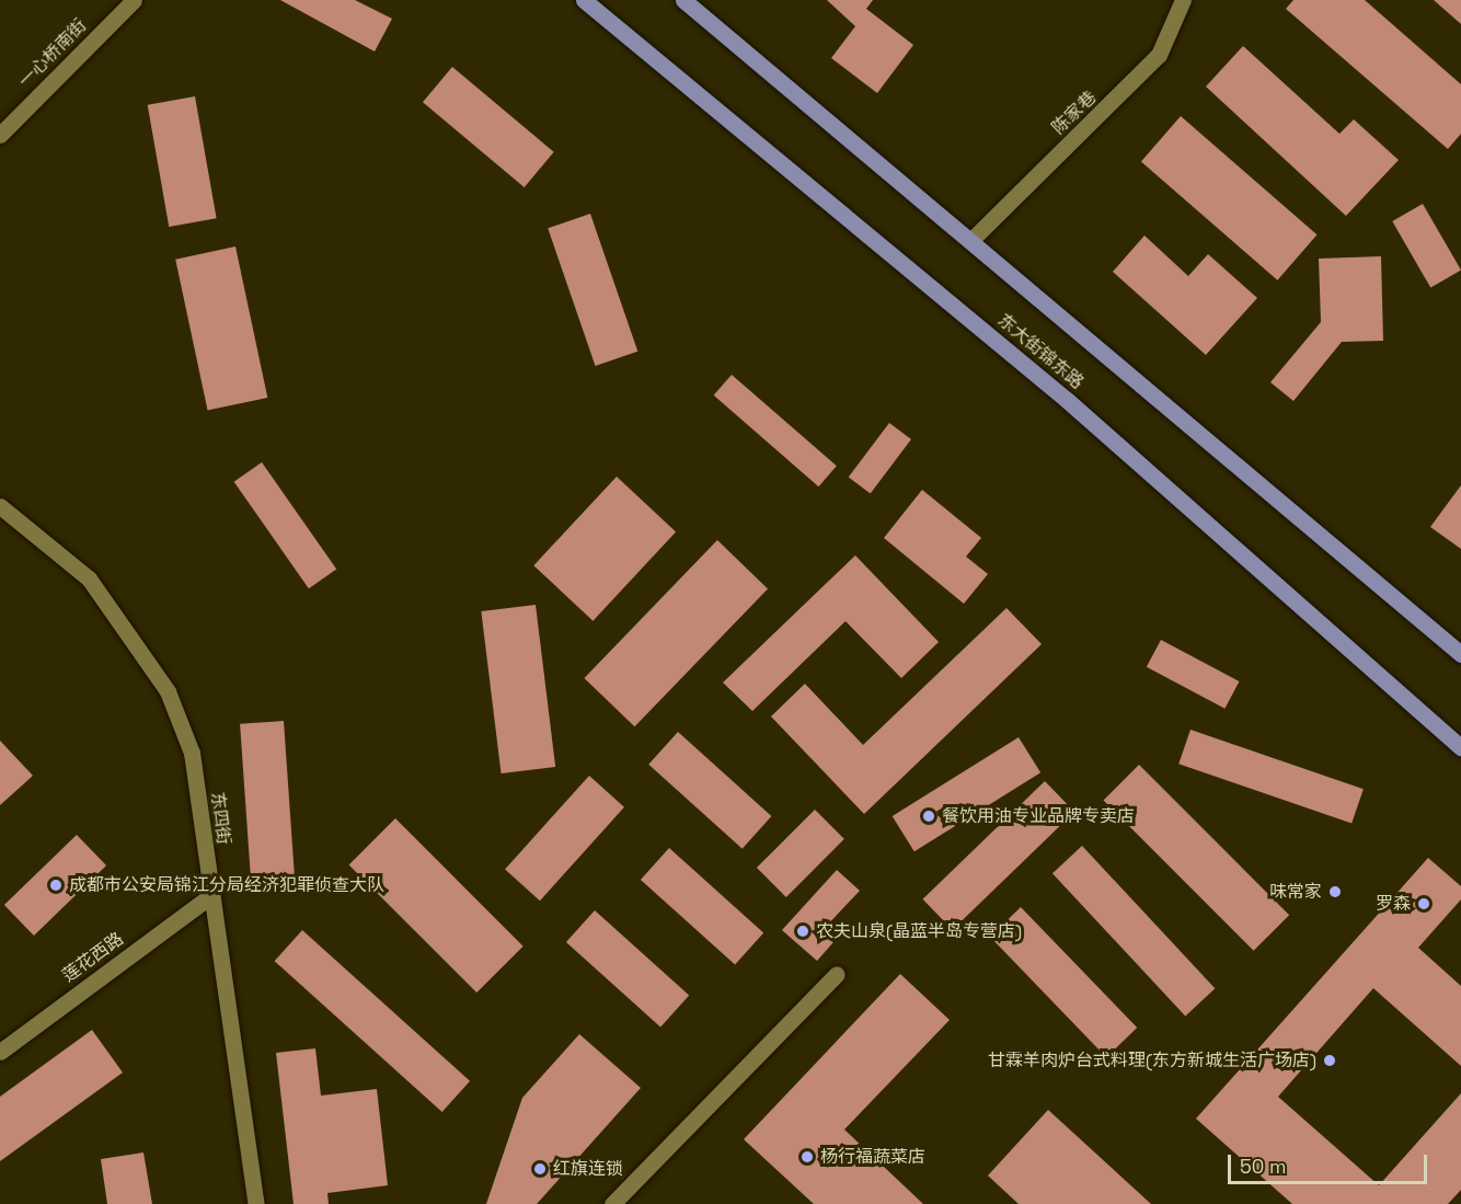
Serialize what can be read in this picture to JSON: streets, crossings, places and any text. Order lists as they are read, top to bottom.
{
  "streets": {
    "main road": ["东大街锦东路"],
    "street": [
      "一心桥南街",
      "陈家巷",
      "东四街",
      "莲花西路"
    ]
  },
  "crossings": [
    ["东四街", "莲花西路"]
  ],
  "places": [
    "餐饮用油专业品牌专卖店",
    "成都市公安局锦江分局经济犯罪侦查大队",
    "味常家",
    "罗森",
    "农夫山泉(晶蓝半岛专营店)",
    "甘霖羊肉炉台式料理(东方新城生活广场店)",
    "杨行福蔬菜店",
    "红旗连锁"
  ],
  "scale_bar": "50 m"
}
